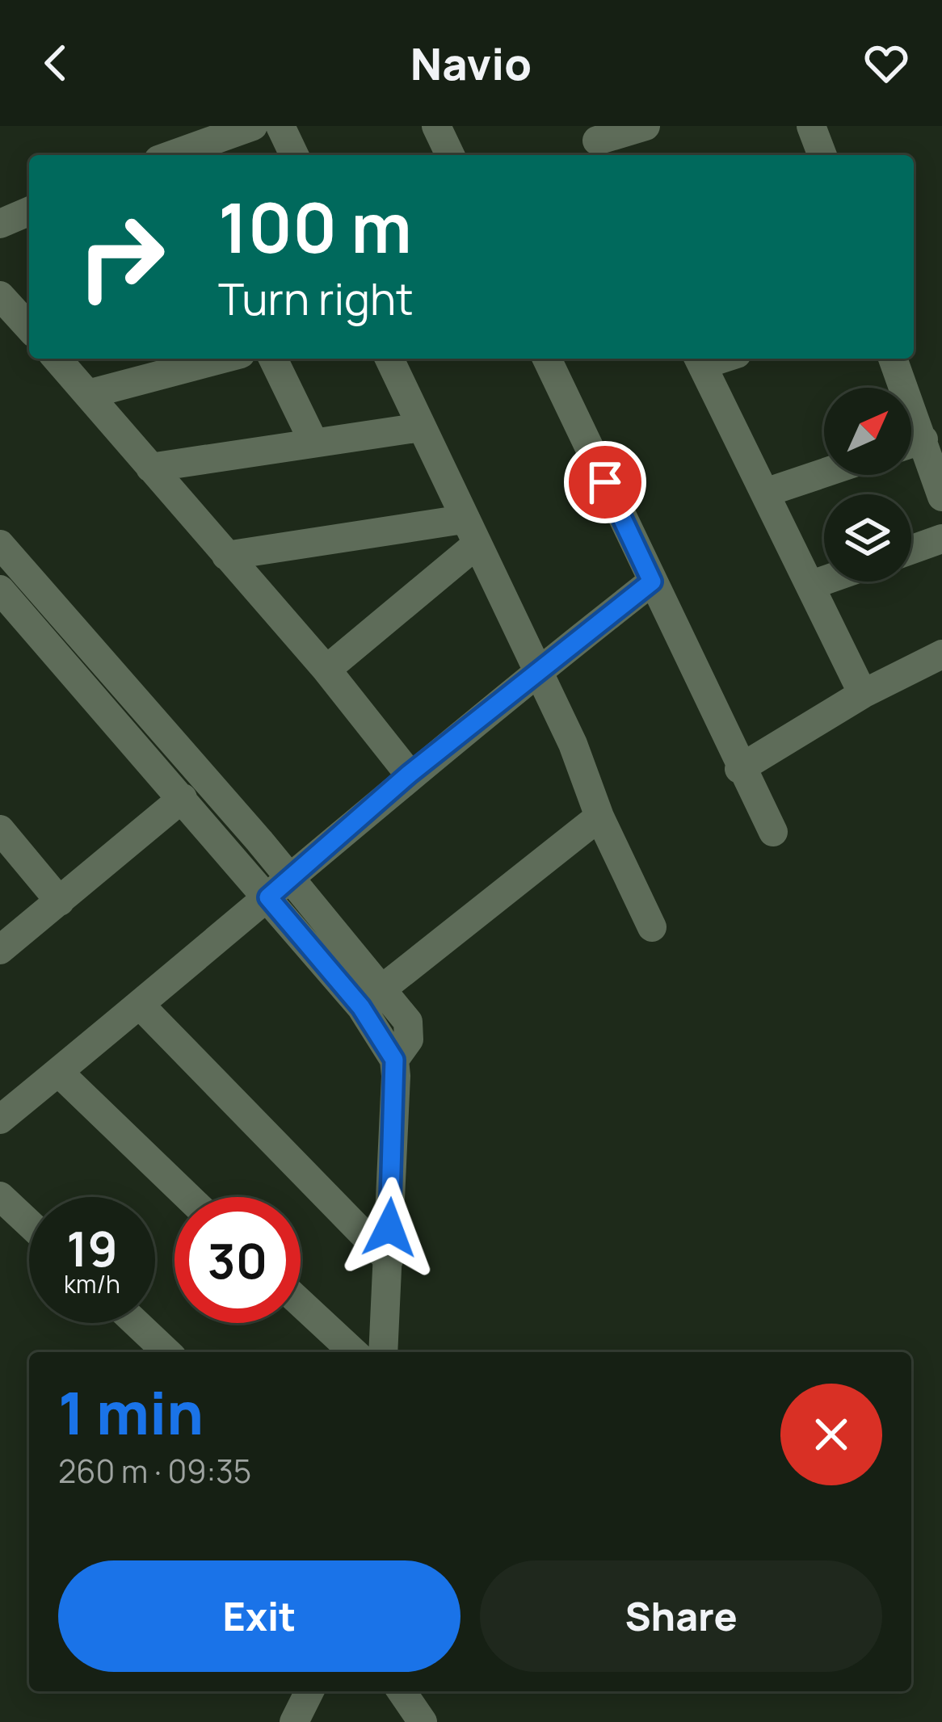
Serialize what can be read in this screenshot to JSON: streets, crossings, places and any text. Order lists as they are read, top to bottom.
{
  "north": "top right",
  "page": {
    "header": "Navio",
    "turn": ["100 m", "Turn right"],
    "speed": "19 km/h",
    "limit": "30",
    "heading": ["1 min", "260 m · 09:35"],
    "buttons": ["Exit", "Share"]
  }
}
